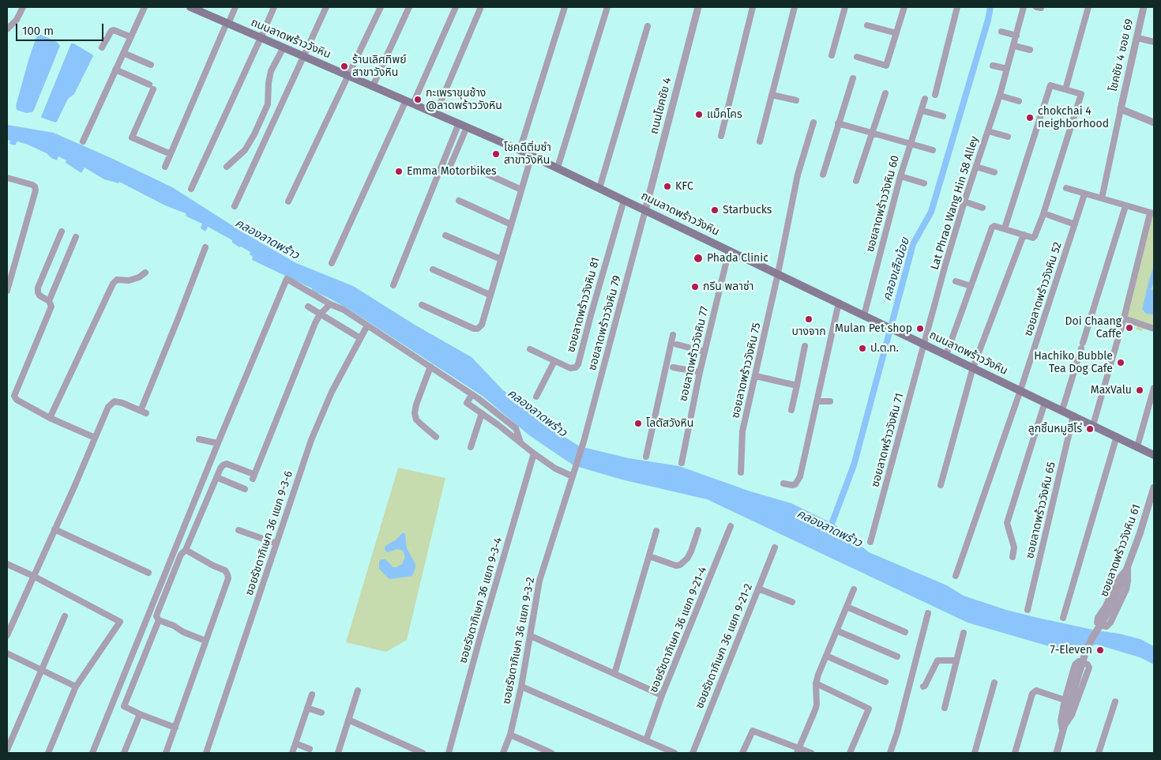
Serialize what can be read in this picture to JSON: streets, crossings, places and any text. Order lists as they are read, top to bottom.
{
  "streets": {
    "main road": ["ถนนลาดพร้าววังหิน"],
    "street": [
      "โชคชัย 4 ซอย 69",
      "ถนนโชคชัย 4",
      "Lat Phrao Wang Hin 58 Alley",
      "ซอยลาดพร้าววังหิน 60",
      "ซอยลาดพร้าววังหิน 52",
      "ซอยลาดพร้าววังหิน 81",
      "ซอยลาดพร้าววังหิน 79",
      "ซอยลาดพร้าววังหิน 77",
      "ซอยลาดพร้าววังหิน 75",
      "ซอยลาดพร้าววังหิน 71",
      "ซอยลาดพร้าววังหิน 65",
      "ซอยรัชดาภิเษก 36 แยก 9-3-6",
      "ซอยลาดพร้าววังหิน 61",
      "ซอยรัชดาภิเษก 36 แยก 9-3-4",
      "ซอยรัชดาภิเษก 36 แยก 9-21-4",
      "ซอยรัชดาภิเษก 36 แยก 9-3-2",
      "ซอยรัชดาภิเษก 36 แยก 9-21-2"
    ]
  },
  "crossings": [
    ["ถนนลาดพร้าววังหิน", "ถนนโชคชัย 4"],
    ["ถนนลาดพร้าววังหิน", "Lat Phrao Wang Hin 58 Alley"],
    ["ถนนลาดพร้าววังหิน", "ซอยลาดพร้าววังหิน 60"],
    ["ถนนลาดพร้าววังหิน", "ซอยลาดพร้าววังหิน 52"],
    ["ถนนลาดพร้าววังหิน", "ซอยลาดพร้าววังหิน 81"],
    ["ถนนลาดพร้าววังหิน", "ซอยลาดพร้าววังหิน 79"],
    ["ถนนลาดพร้าววังหิน", "ซอยลาดพร้าววังหิน 77"],
    ["ถนนลาดพร้าววังหิน", "ซอยลาดพร้าววังหิน 75"],
    ["ถนนลาดพร้าววังหิน", "ซอยลาดพร้าววังหิน 71"],
    ["ถนนลาดพร้าววังหิน", "ซอยลาดพร้าววังหิน 65"],
    ["ถนนโชคชัย 4", "ซอยลาดพร้าววังหิน 79"],
    ["Lat Phrao Wang Hin 58 Alley", "ซอยลาดพร้าววังหิน 71"],
    ["ซอยลาดพร้าววังหิน 79", "ซอยรัชดาภิเษก 36 แยก 9-3-2"]
  ],
  "water": ["คลองลาดพร้าว", "คลองเสือน้อย"],
  "places": [
    "ร้านเลิศทิพย์ สาขาวังหิน",
    "กะเพราขุนช้าง @ลาดพร้าววังหิน",
    "แม็คโคร",
    "chokchai 4 neighborhood",
    "โชคดีติ่มซำ สาขาวังหิน",
    "Emma Motorbikes",
    "KFC",
    "Starbucks",
    "Phada Clinic",
    "กรีน พลาซ่า",
    "บางจาก",
    "Doi Chaang Caffe",
    "Mulan Pet shop",
    "ป.ต.ท.",
    "Hachiko Bubble Tea Dog Cafe",
    "MaxValu",
    "โลตัสวังหิน",
    "ลูกชิ้นหมูฮีโร่",
    "7-Eleven"
  ],
  "scale_bar": "100 m"
}
